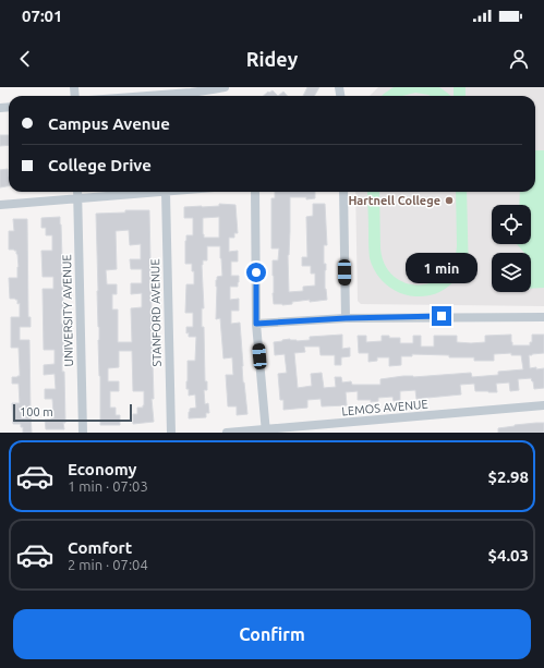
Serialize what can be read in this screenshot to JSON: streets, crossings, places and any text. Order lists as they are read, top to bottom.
{
  "streets": {
    "street": ["UNIVERSITY AVENUE", "STANFORD AVENUE", "LEMOS AVENUE"]
  },
  "places": ["Hartnell College"],
  "scale_bar": "100 m",
  "page": {
    "status": "07:01",
    "header": "Ridey",
    "banner": ["Campus Avenue", "College Drive"],
    "bubble": "1 min",
    "scale": "100 m",
    "list": [
      {
        "name": "Economy",
        "note": "1 min · 07:03",
        "value": "$2.98"
      },
      {
        "name": "Comfort",
        "note": "2 min · 07:04",
        "value": "$4.03"
      }
    ],
    "buttons": "Confirm"
  }
}
